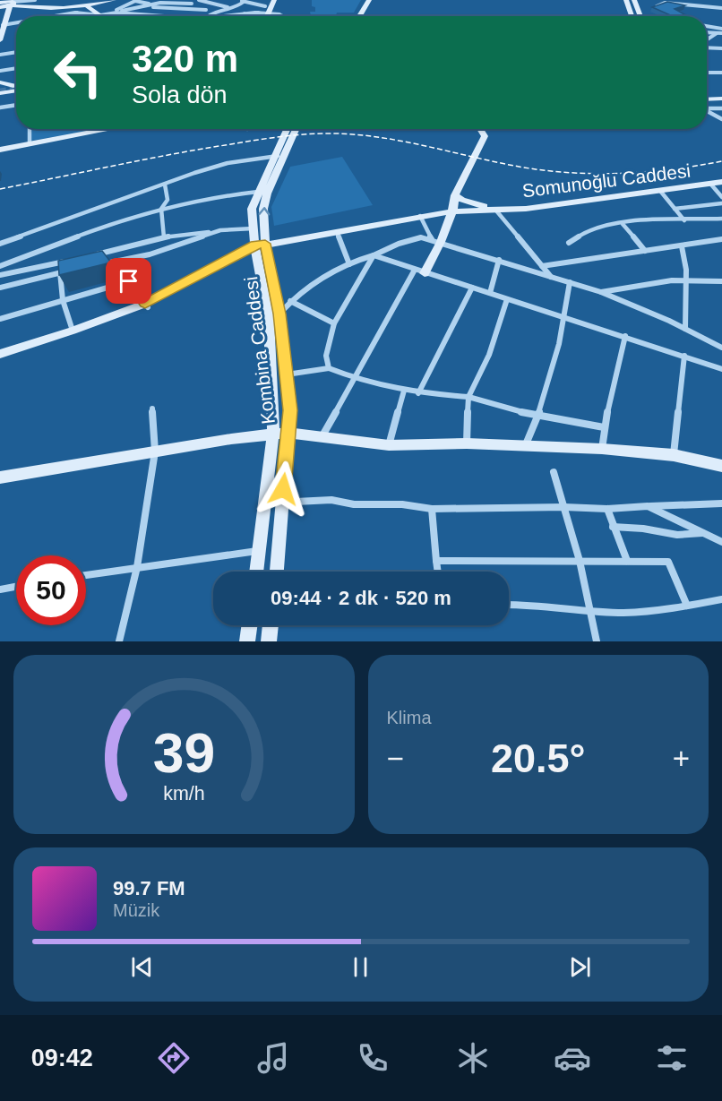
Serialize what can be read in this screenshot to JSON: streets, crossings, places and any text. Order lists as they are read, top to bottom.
{
  "streets": {
    "main road": ["Somunoğlu Caddesi", "Kombina Caddesi"]
  },
  "crossings": [
    ["Somunoğlu Caddesi", "Kombina Caddesi"]
  ],
  "page": {
    "turn": ["320 m", "Sola dön"],
    "limit": "50",
    "trip": "09:44 · 2 dk · 520 m",
    "tile": "Klima",
    "heat": ["−", "20.5°", "+"],
    "song": ["99.7 FM", "Müzik"],
    "tabs": "09:42",
    "gauge": ["39", "km/h"]
  }
}
